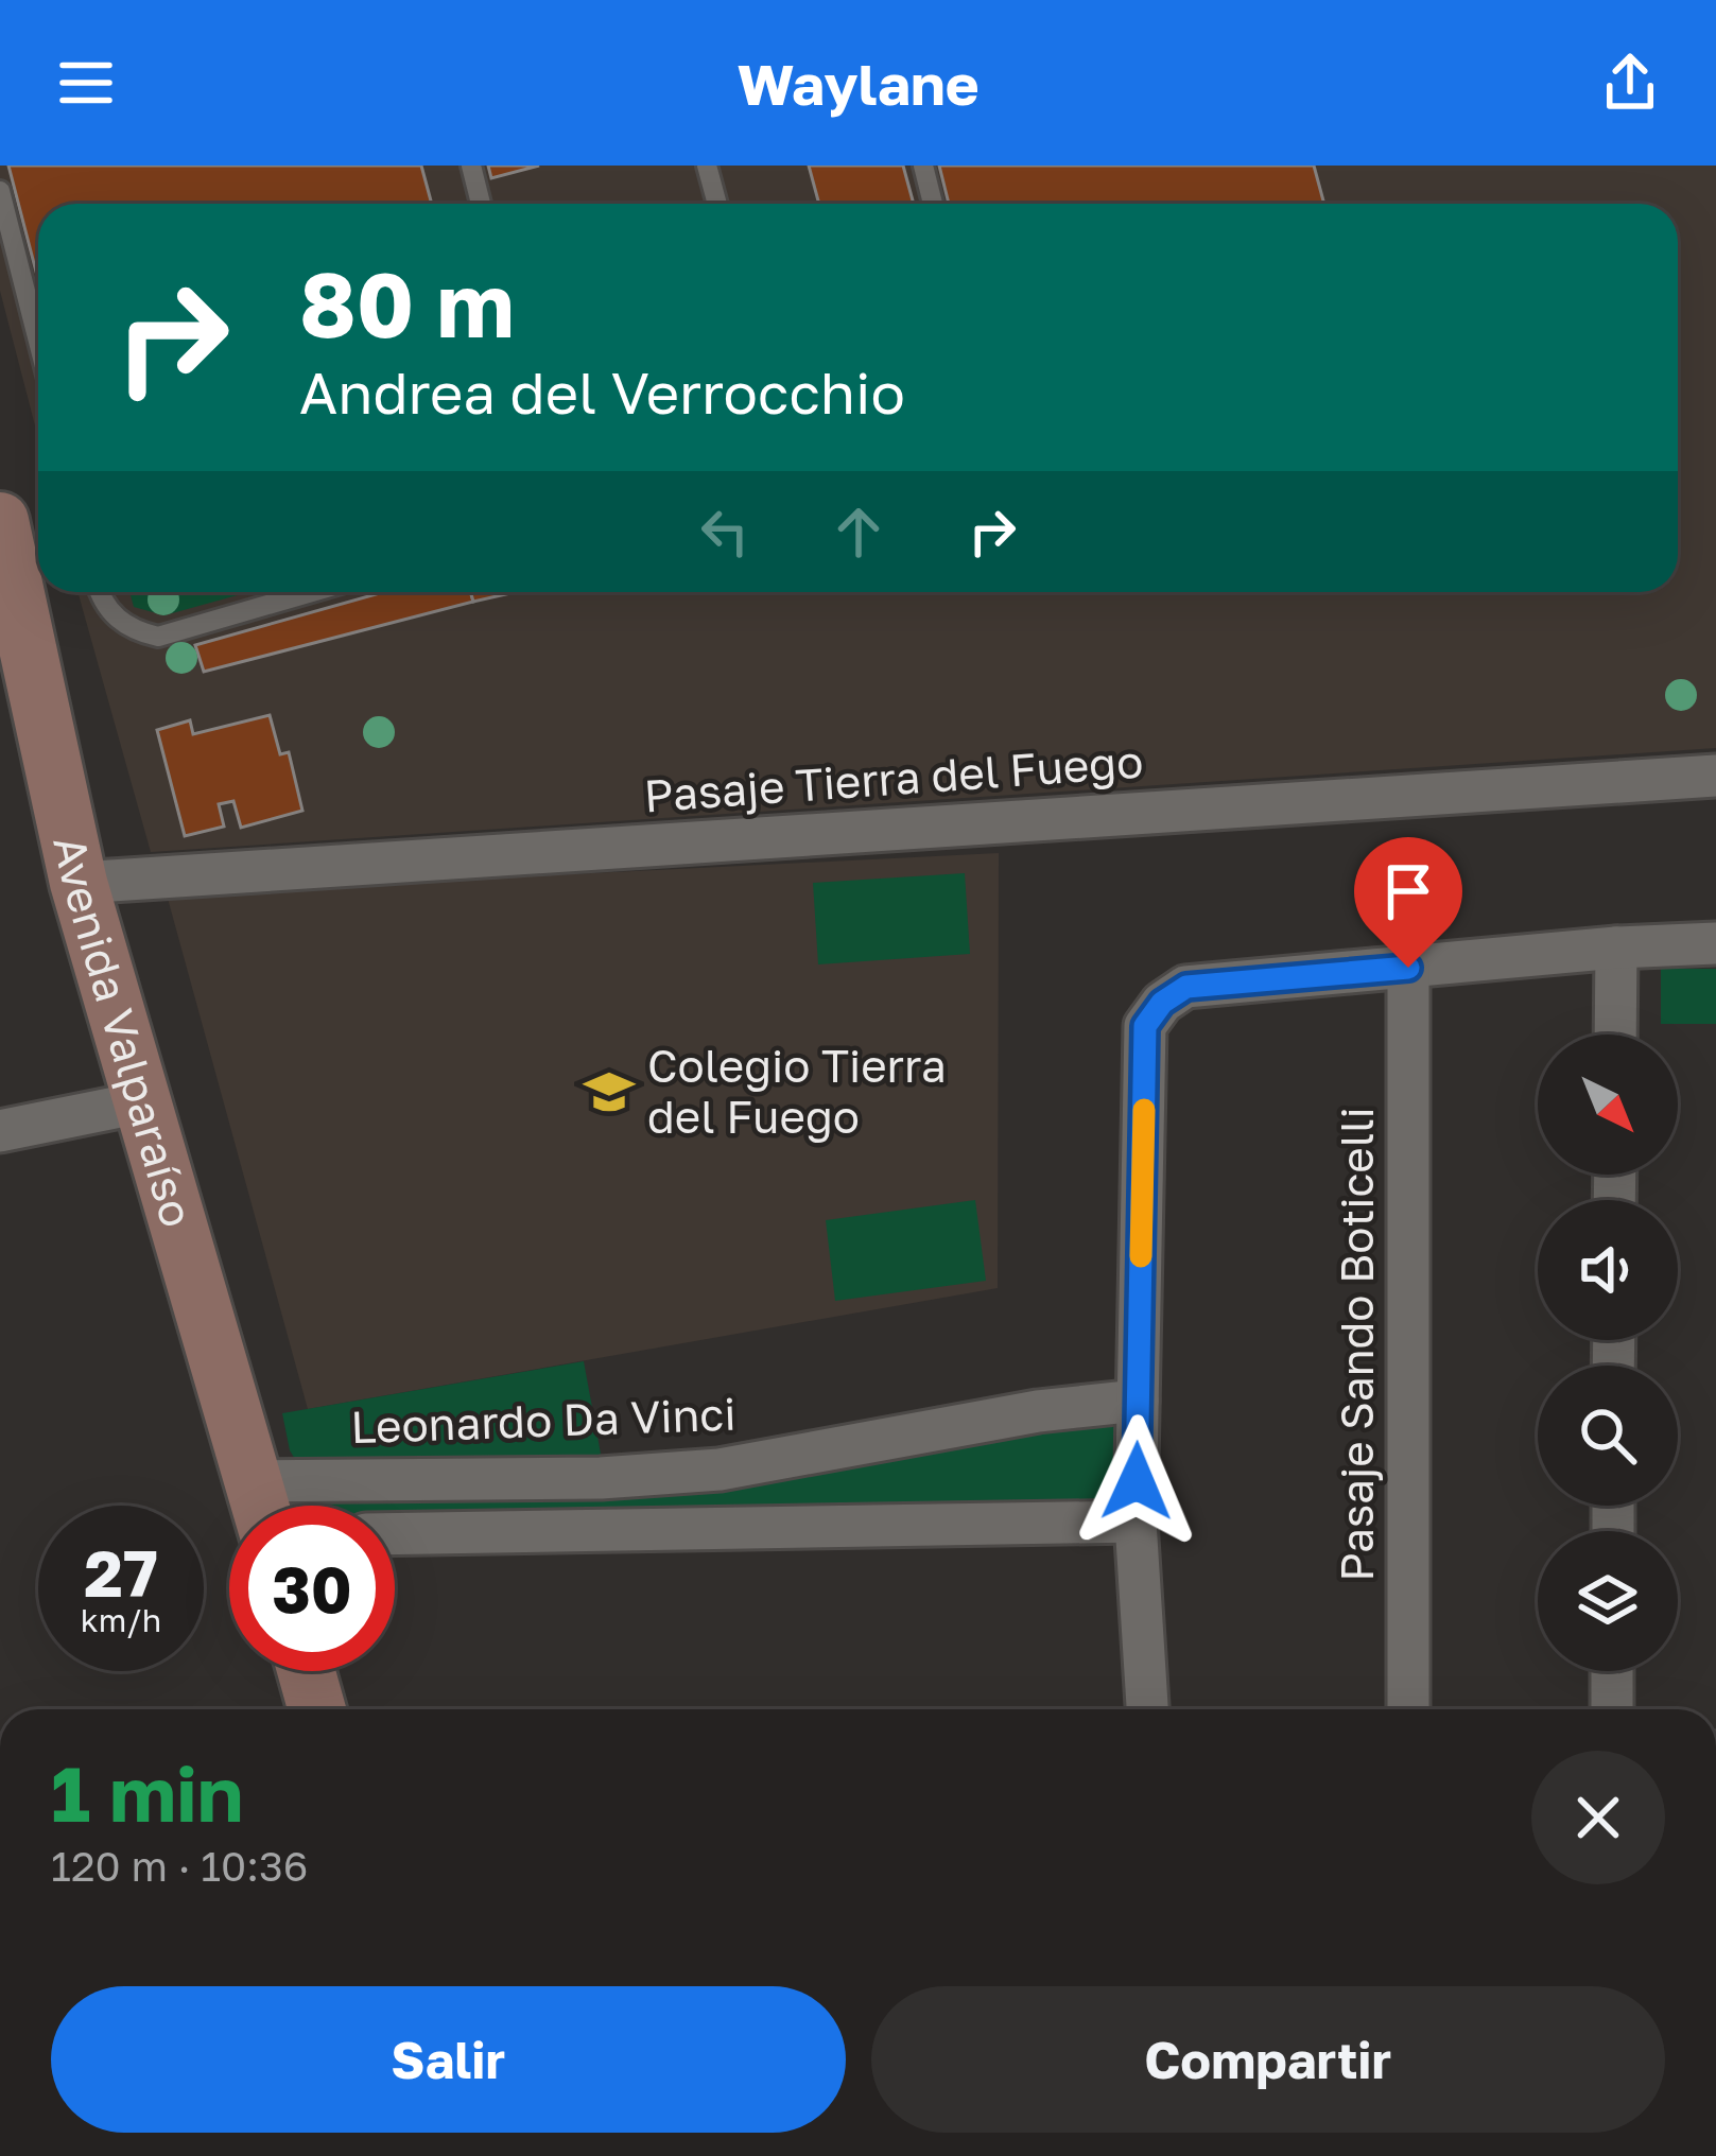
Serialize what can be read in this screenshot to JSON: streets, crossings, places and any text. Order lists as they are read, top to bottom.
{
  "streets": {
    "main road": ["Avenida Valparaíso"],
    "street": ["Pasaje Tierra del Fuego", "Pasaje Sando Boticelli", "Leonardo Da Vinci"]
  },
  "crossings": [
    ["Pasaje Tierra del Fuego", "Avenida Valparaíso"]
  ],
  "places": {
    "school or university": ["Colegio Tierra del Fuego"]
  },
  "north": "bottom right",
  "page": {
    "header": "Waylane",
    "turn": ["80 m", "Andrea del Verrocchio"],
    "speed": "27 km/h",
    "limit": "30",
    "heading": ["1 min", "120 m · 10:36"],
    "buttons": ["Salir", "Compartir"]
  }
}
